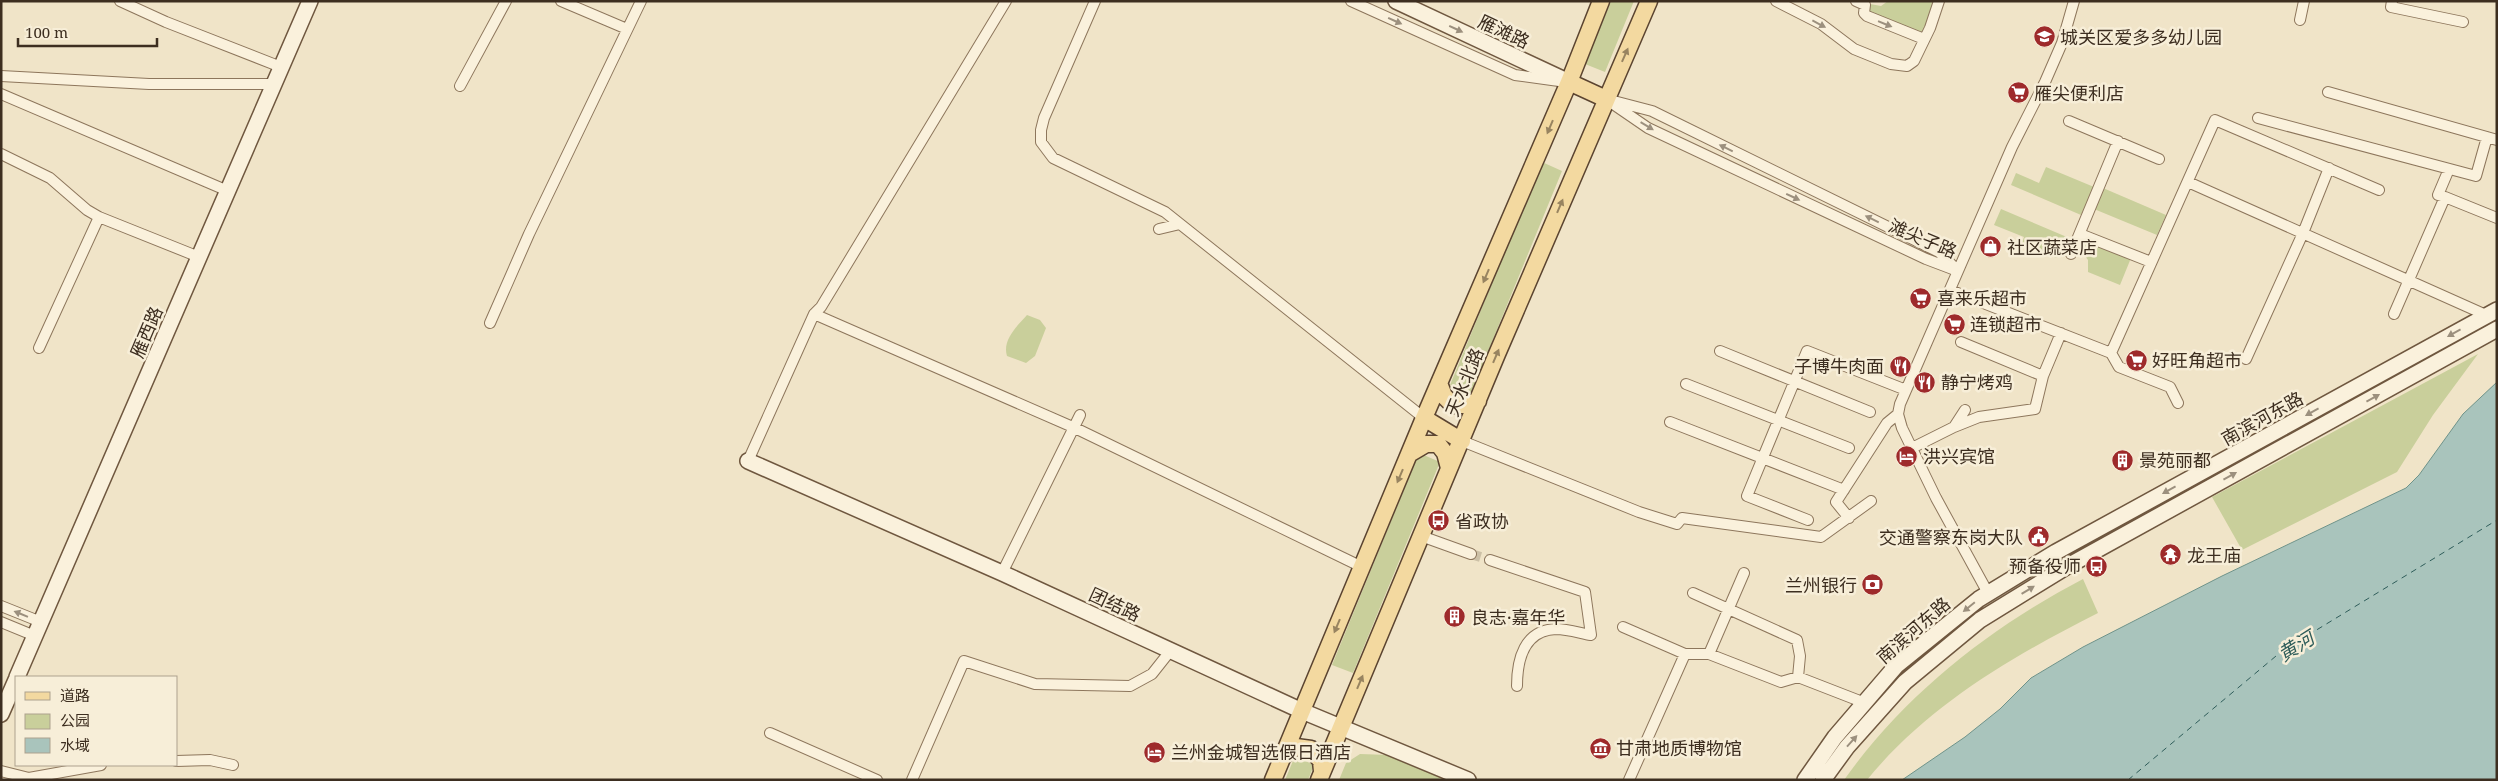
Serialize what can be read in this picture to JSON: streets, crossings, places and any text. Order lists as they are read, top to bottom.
{
  "streets": {
    "main road": [
      "雁滩路",
      "雁西路",
      "天水北路",
      "南滨河东路",
      "团结路"
    ],
    "street": ["滩尖子路"]
  },
  "crossings": [
    ["雁滩路", "天水北路"],
    ["滩尖子路", "天水北路"],
    ["天水北路", "团结路"]
  ],
  "one_way": ["雁滩路"],
  "water": ["黄河"],
  "places": {
    "school or university": ["城关区爱多多幼儿园"],
    "supermarket": [
      "雁尖便利店",
      "喜来乐超市",
      "连锁超市",
      "好旺角超市"
    ],
    "shop": ["社区蔬菜店"],
    "restaurant": ["子博牛肉面", "静宁烤鸡"],
    "hotel": ["洪兴宾馆", "兰州金城智选假日酒店"],
    "building": ["景苑丽都", "良志·嘉年华"],
    "bus stop": ["省政协", "预备役师"],
    "public building": ["交通警察东岗大队"],
    "temple": ["龙王庙"],
    "bank": ["兰州银行"],
    "museum": ["甘肃地质博物馆"]
  },
  "legend": ["道路", "公园", "水域"],
  "scale_bar": "100 m"
}
